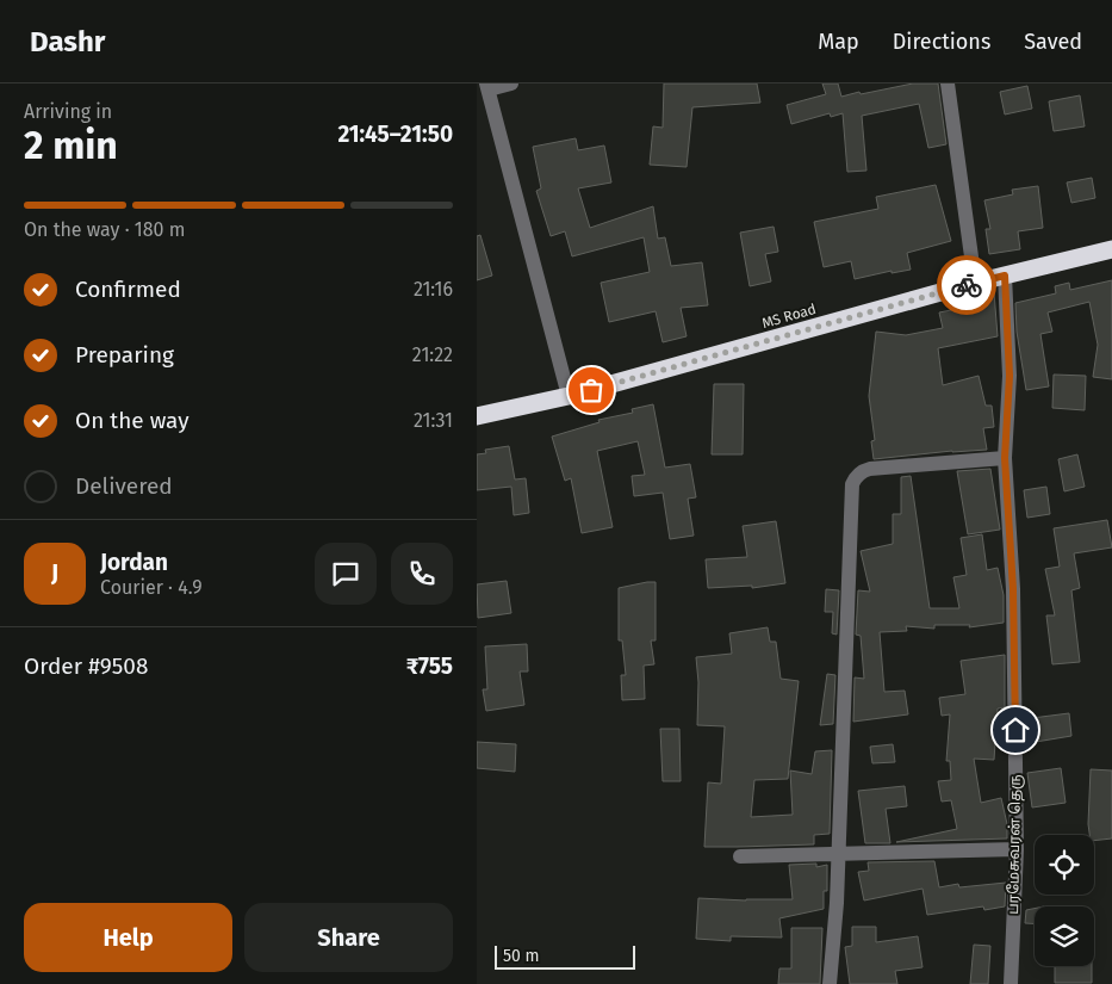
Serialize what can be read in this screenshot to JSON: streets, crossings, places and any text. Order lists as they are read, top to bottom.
{
  "streets": {
    "highway": ["MS Road"],
    "street": ["பரமேசுவரன் தெரு"]
  },
  "crossings": [
    ["MS Road", "பரமேசுவரன் தெரு"]
  ],
  "scale_bar": "50 m",
  "page": {
    "header": "Dashr",
    "nav": ["Map", "Directions", "Saved"],
    "heading": ["2 min", "Arriving in", "21:45–21:50"],
    "panel": [
      "Jordan",
      "Courier · 4.9",
      "Order #9508",
      "₹755"
    ],
    "bar": "On the way · 180 m",
    "list": [
      ["Confirmed", "21:16"],
      ["Preparing", "21:22"],
      ["On the way", "21:31"],
      "Delivered"
    ],
    "round": "J",
    "buttons": ["Help", "Share"],
    "scale": "50 m"
  }
}
